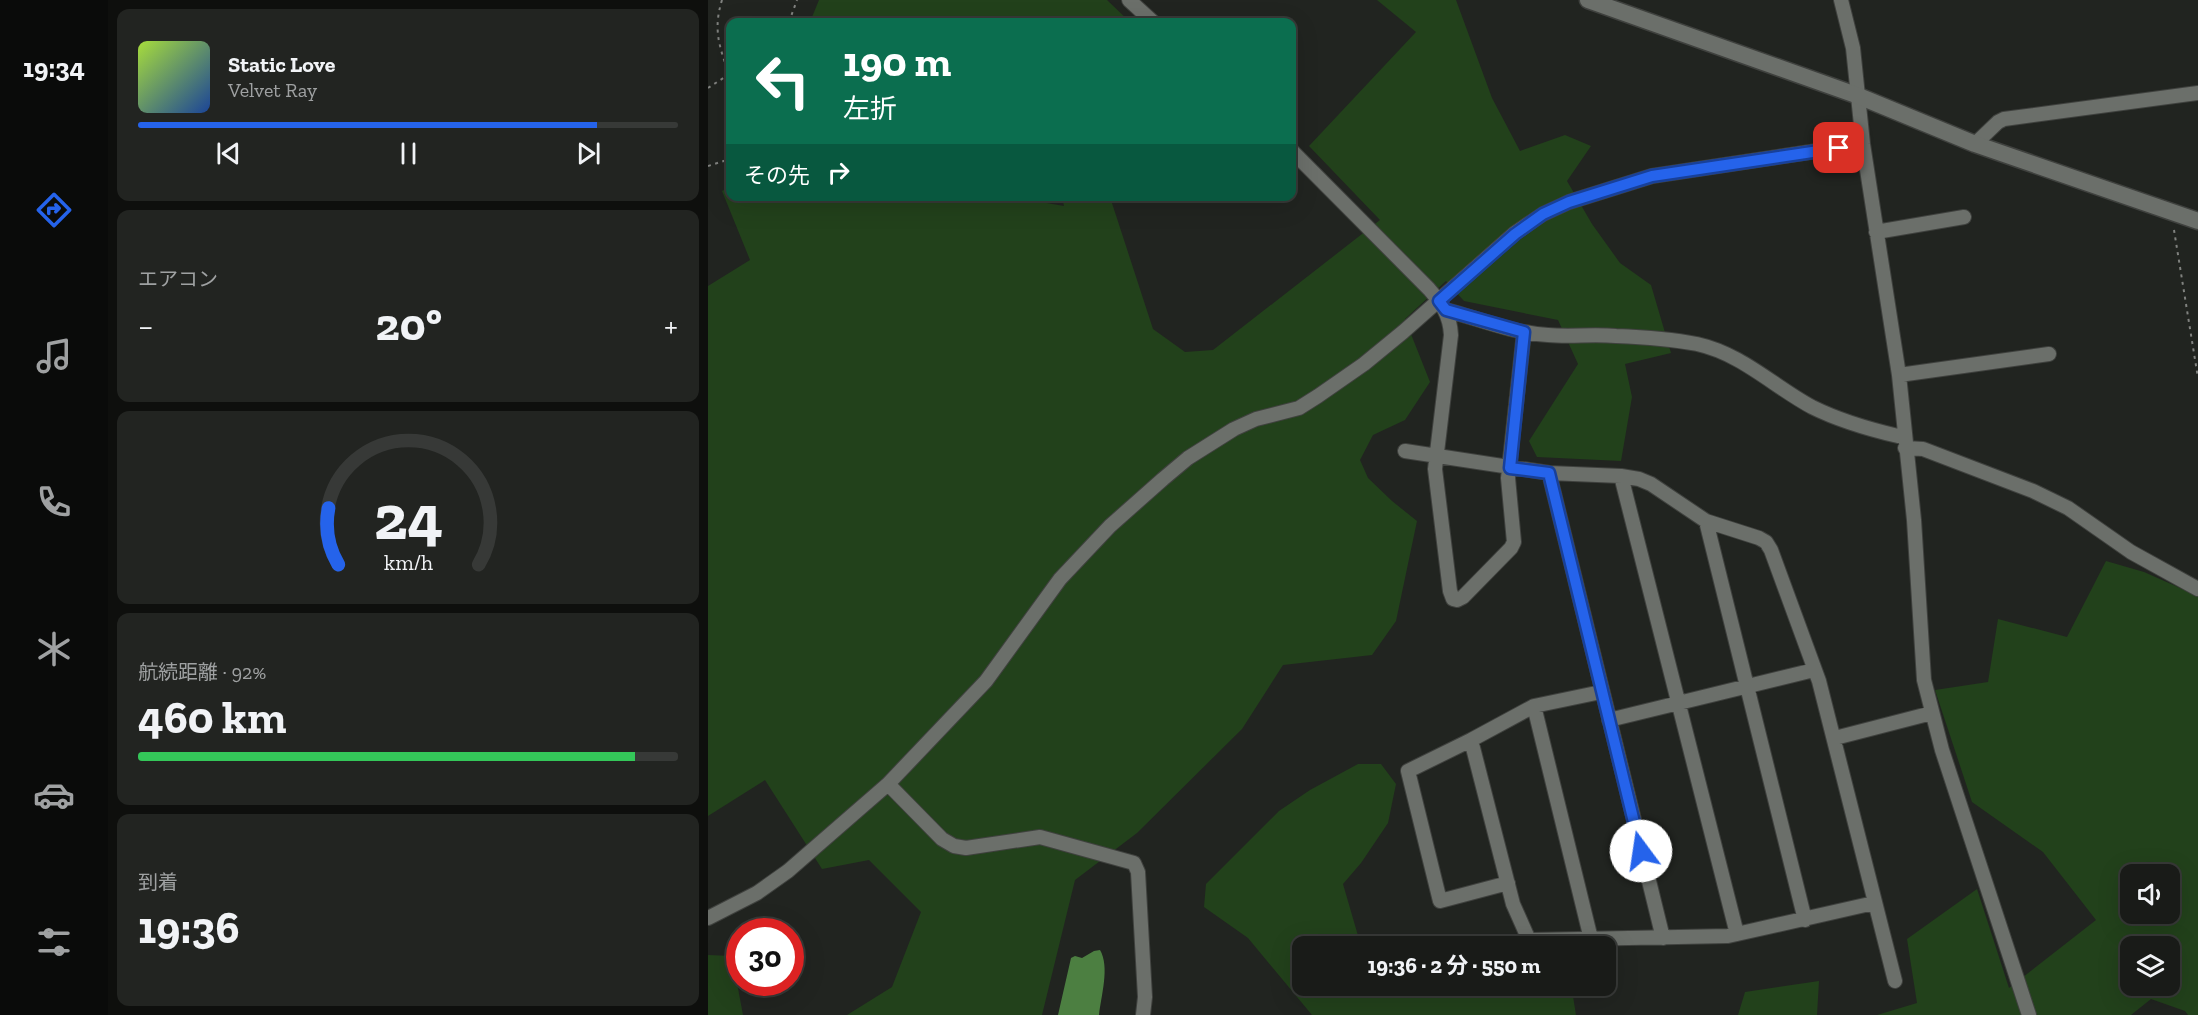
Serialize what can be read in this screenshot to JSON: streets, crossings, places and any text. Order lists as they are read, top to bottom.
{
  "page": {
    "tabs": "19:34",
    "turn": ["190 m", "左折"],
    "song": ["Static Love", "Velvet Ray"],
    "then": "その先",
    "tile": [
      "エアコン",
      ["航続距離 · 92%", "460 km"],
      ["到着", "19:36"]
    ],
    "heat": ["−", "20°", "+"],
    "limit": "30",
    "trip": "19:36 · 2 分 · 550 m",
    "gauge": ["24", "km/h"]
  }
}
